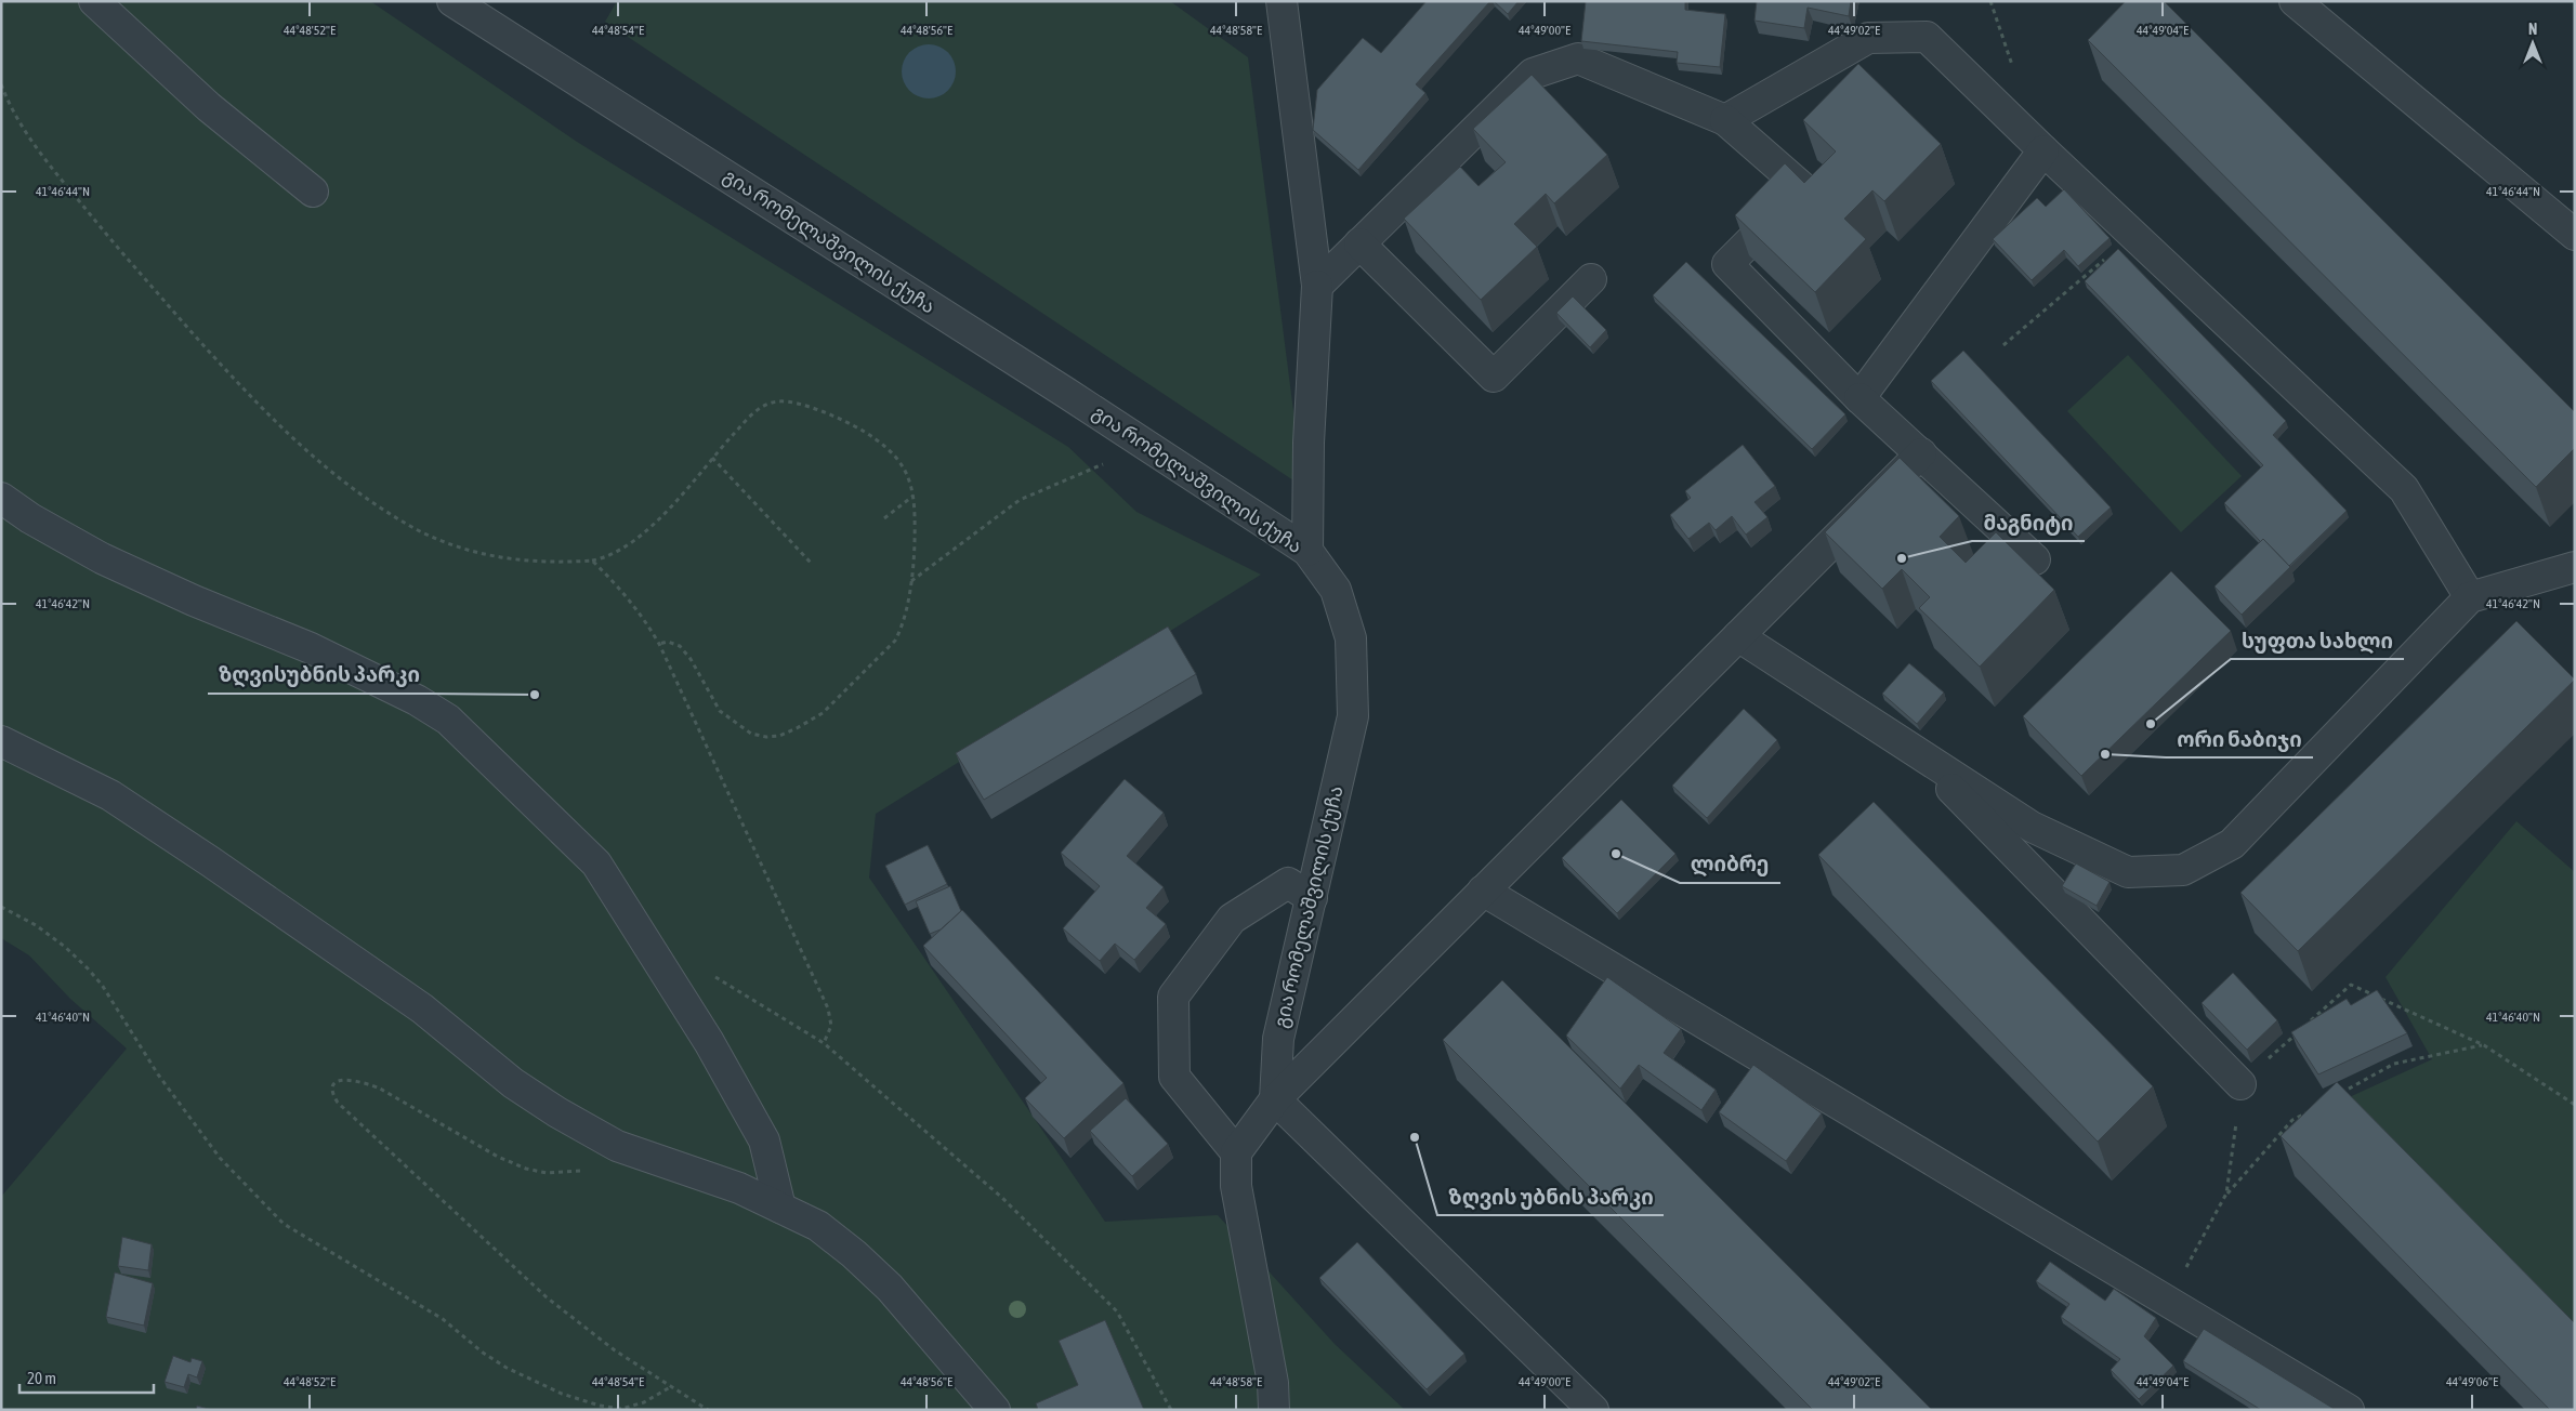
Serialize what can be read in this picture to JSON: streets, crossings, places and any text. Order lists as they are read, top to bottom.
{
  "streets": {
    "street": ["გია რომელაშვილის ქუჩა"]
  },
  "places": [
    "მაგნიტი",
    "ზღვისუბნის პარკი",
    "სუფთა სახლი",
    "ორი ნაბიჯი",
    "ლიბრე",
    "ზღვის უბნის პარკი"
  ],
  "scale_bar": "20 m",
  "north": "top",
  "coordinates": [
    "44°48'52\"E",
    "44°48'54\"E",
    "44°48'56\"E",
    "44°48'58\"E",
    "44°49'00\"E",
    "44°49'02\"E",
    "44°49'04\"E",
    "41°46'44\"N",
    "41°46'42\"N",
    "41°46'40\"N",
    "44°49'06\"E"
  ]
}
